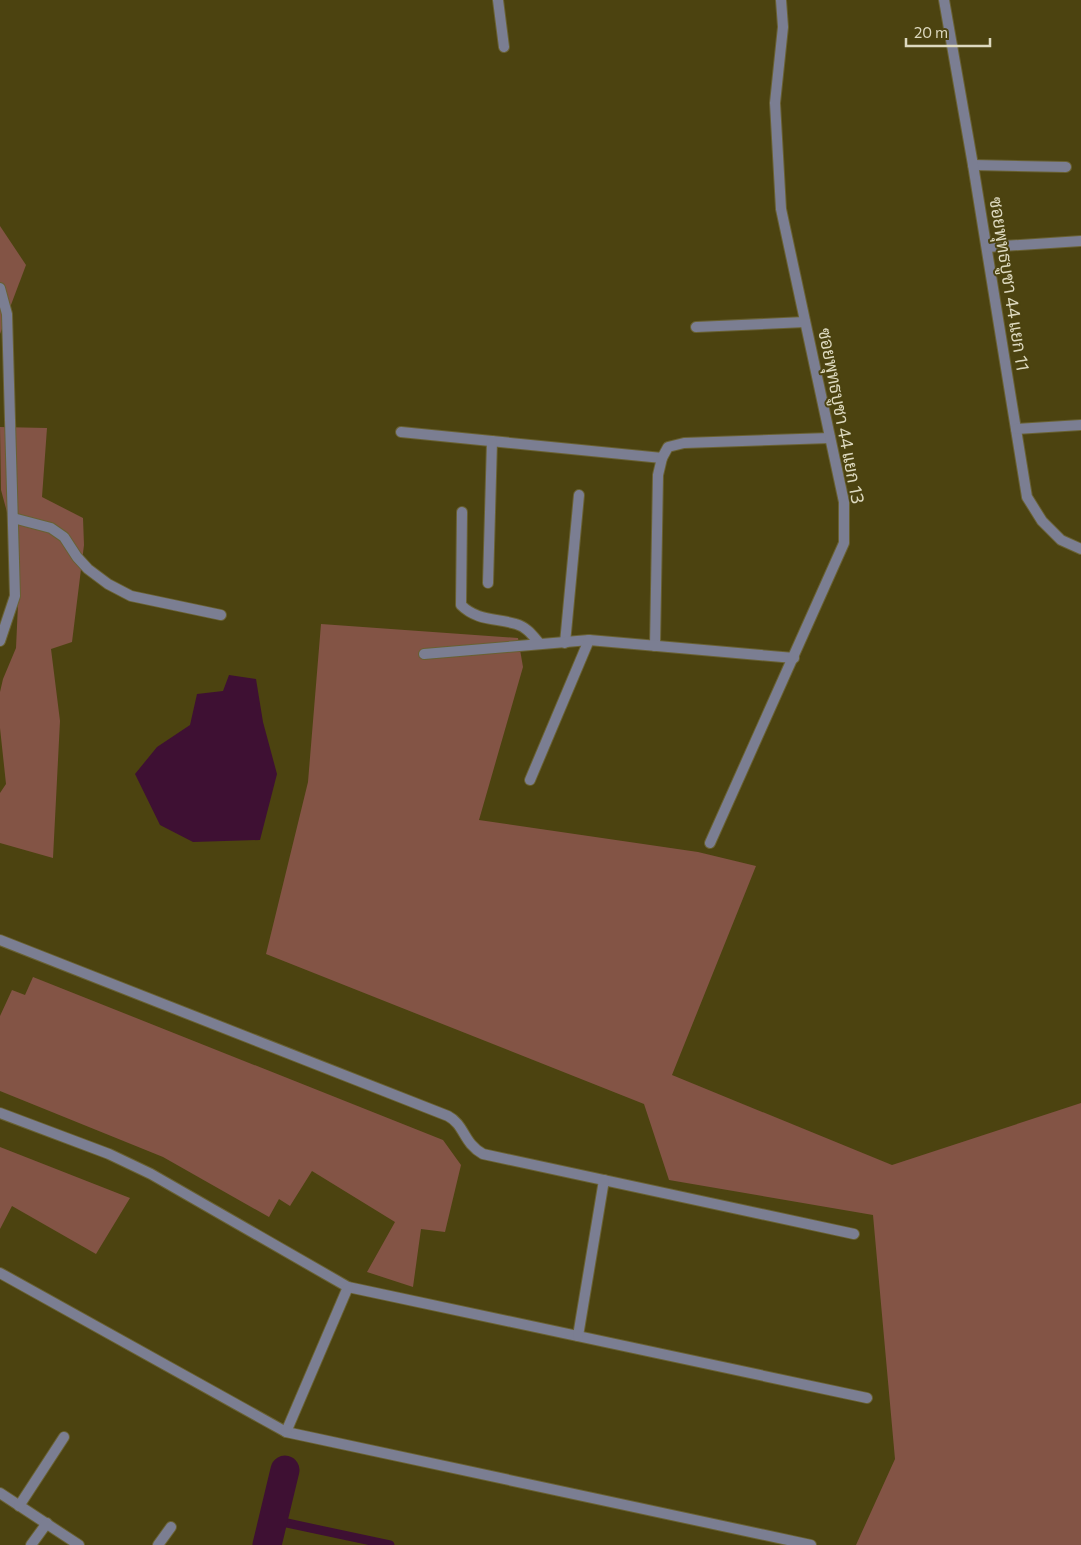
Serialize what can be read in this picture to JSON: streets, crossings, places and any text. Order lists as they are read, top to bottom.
{
  "streets": {
    "street": ["ซอยพุทธบูชา 44 แยก 11", "ซอยพุทธบูชา 44 แยก 13"]
  },
  "scale_bar": "20 m"
}
